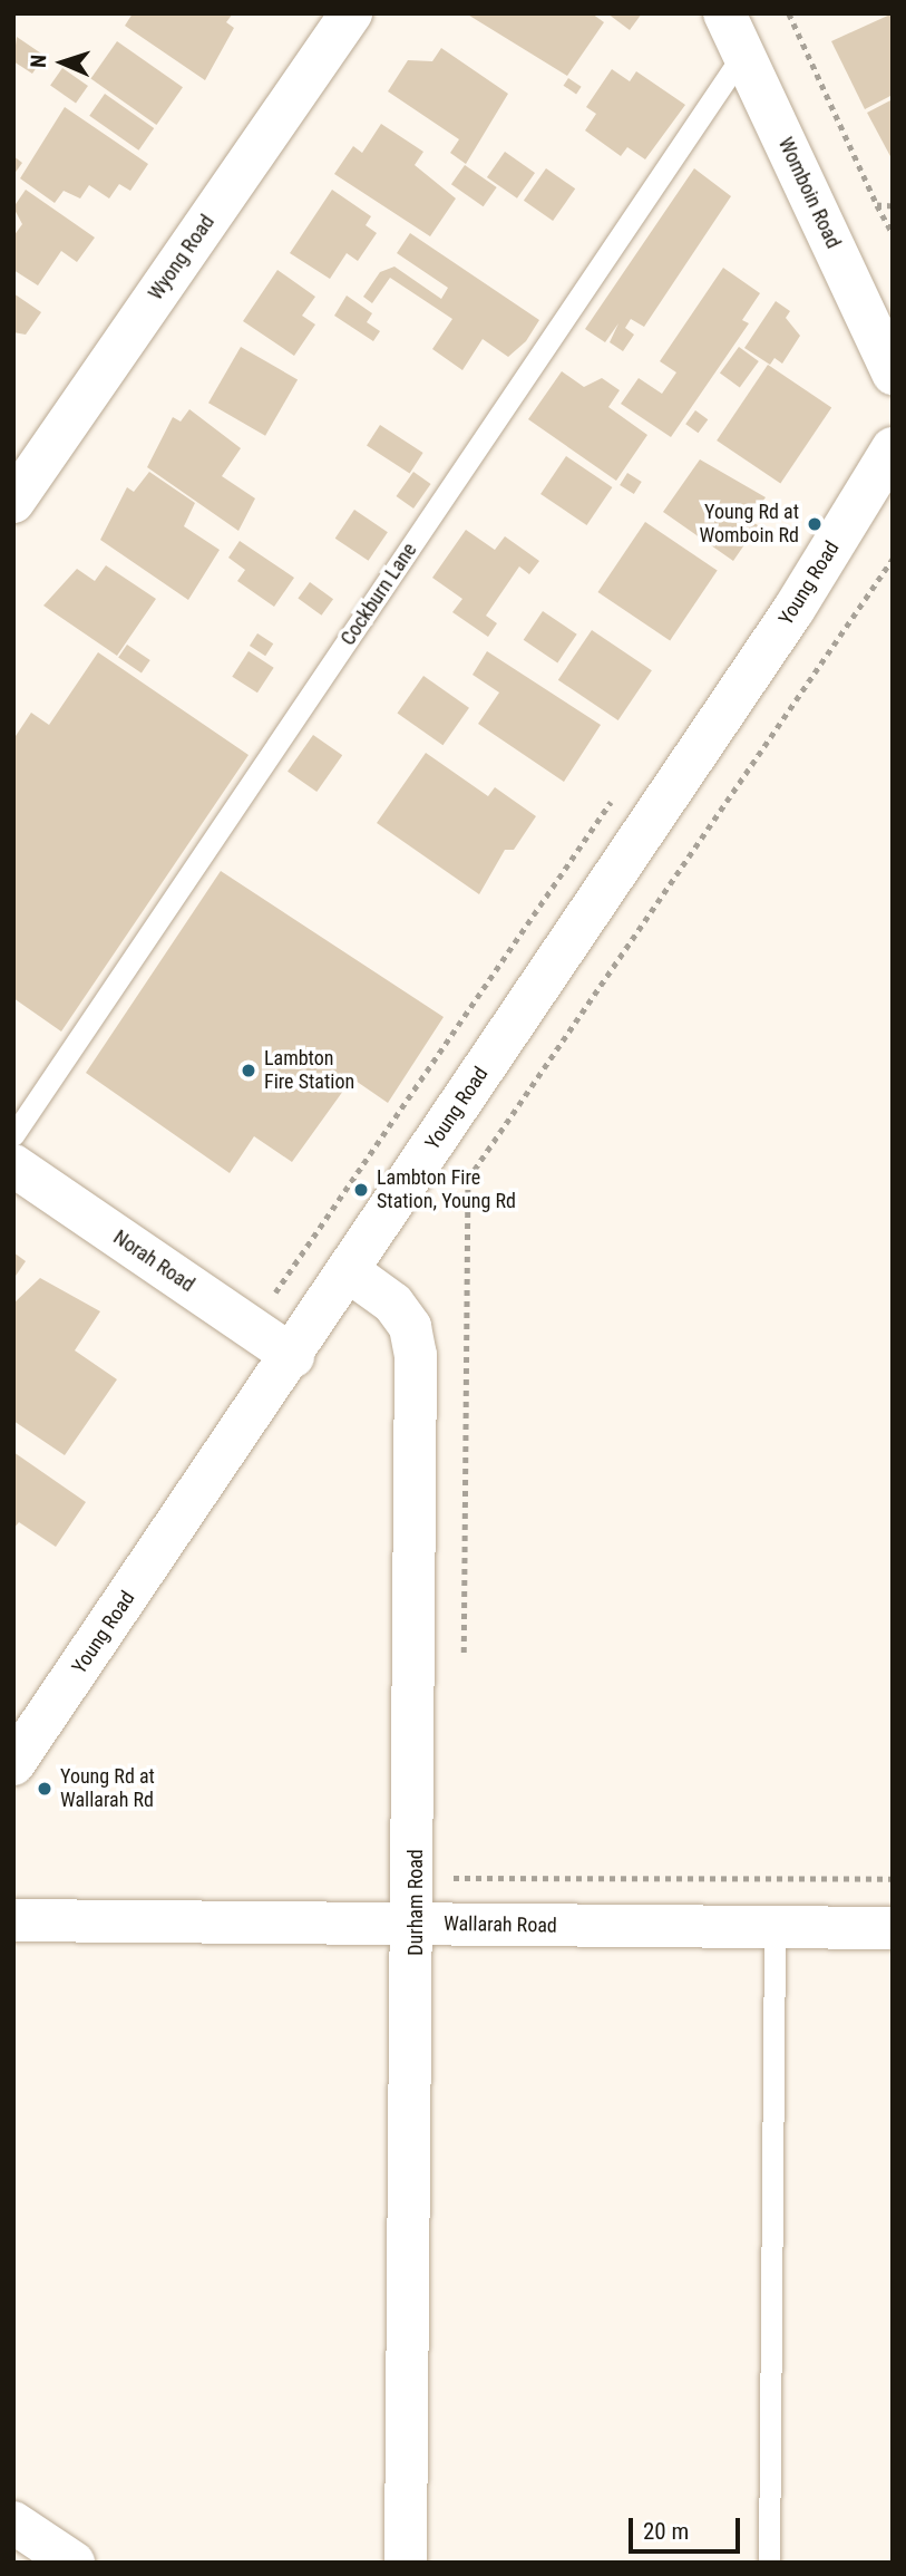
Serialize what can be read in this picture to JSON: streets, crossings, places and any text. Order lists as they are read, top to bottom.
{
  "streets": {
    "street": [
      "Womboin Road",
      "Wyong Road",
      "Young Road",
      "Norah Road",
      "Durham Road",
      "Wallarah Road"
    ],
    "lane": ["Cockburn Lane"]
  },
  "crossings": [
    ["Womboin Road", "Cockburn Lane"],
    ["Young Road", "Norah Road"],
    ["Young Road", "Durham Road"],
    ["Durham Road", "Wallarah Road"]
  ],
  "places": [
    "Young Rd at Womboin Rd",
    "Lambton Fire Station",
    "Lambton Fire Station, Young Rd",
    "Young Rd at Wallarah Rd"
  ],
  "scale_bar": "20 m",
  "north": "left"
}
